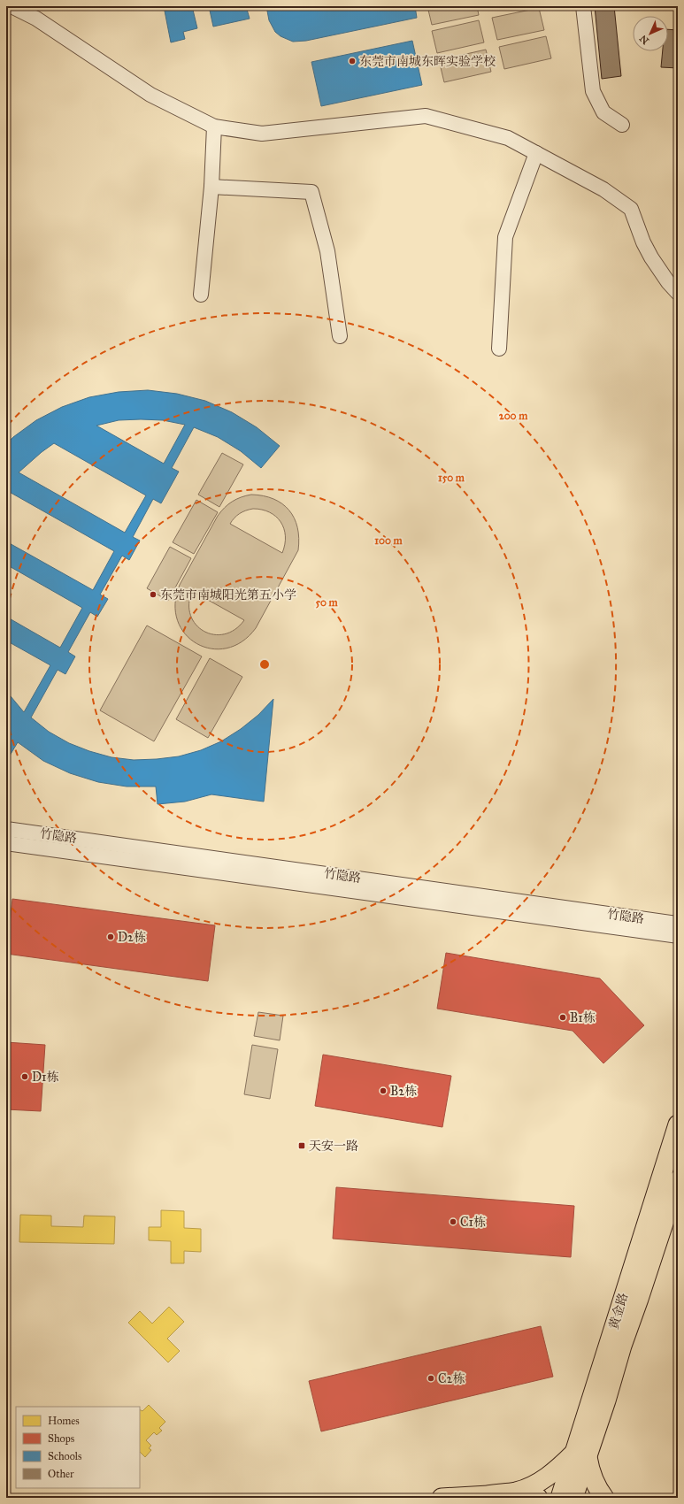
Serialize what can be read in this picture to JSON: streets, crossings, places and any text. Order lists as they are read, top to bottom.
{
  "streets": {
    "main road": ["黄金路"],
    "street": ["竹隐路"]
  },
  "places": {
    "other": [
      "东莞市南城东晖实验学校",
      "东莞市南城阳光第五小学",
      "D2栋",
      "B1栋",
      "D1栋",
      "B2栋",
      "C1栋",
      "C2栋"
    ],
    "transit": ["天安一路"]
  },
  "legend": [
    "Homes",
    "Shops",
    "Schools",
    "Other"
  ],
  "north": "bottom left",
  "rings": [
    "200 m",
    "150 m",
    "100 m",
    "50 m"
  ]
}
